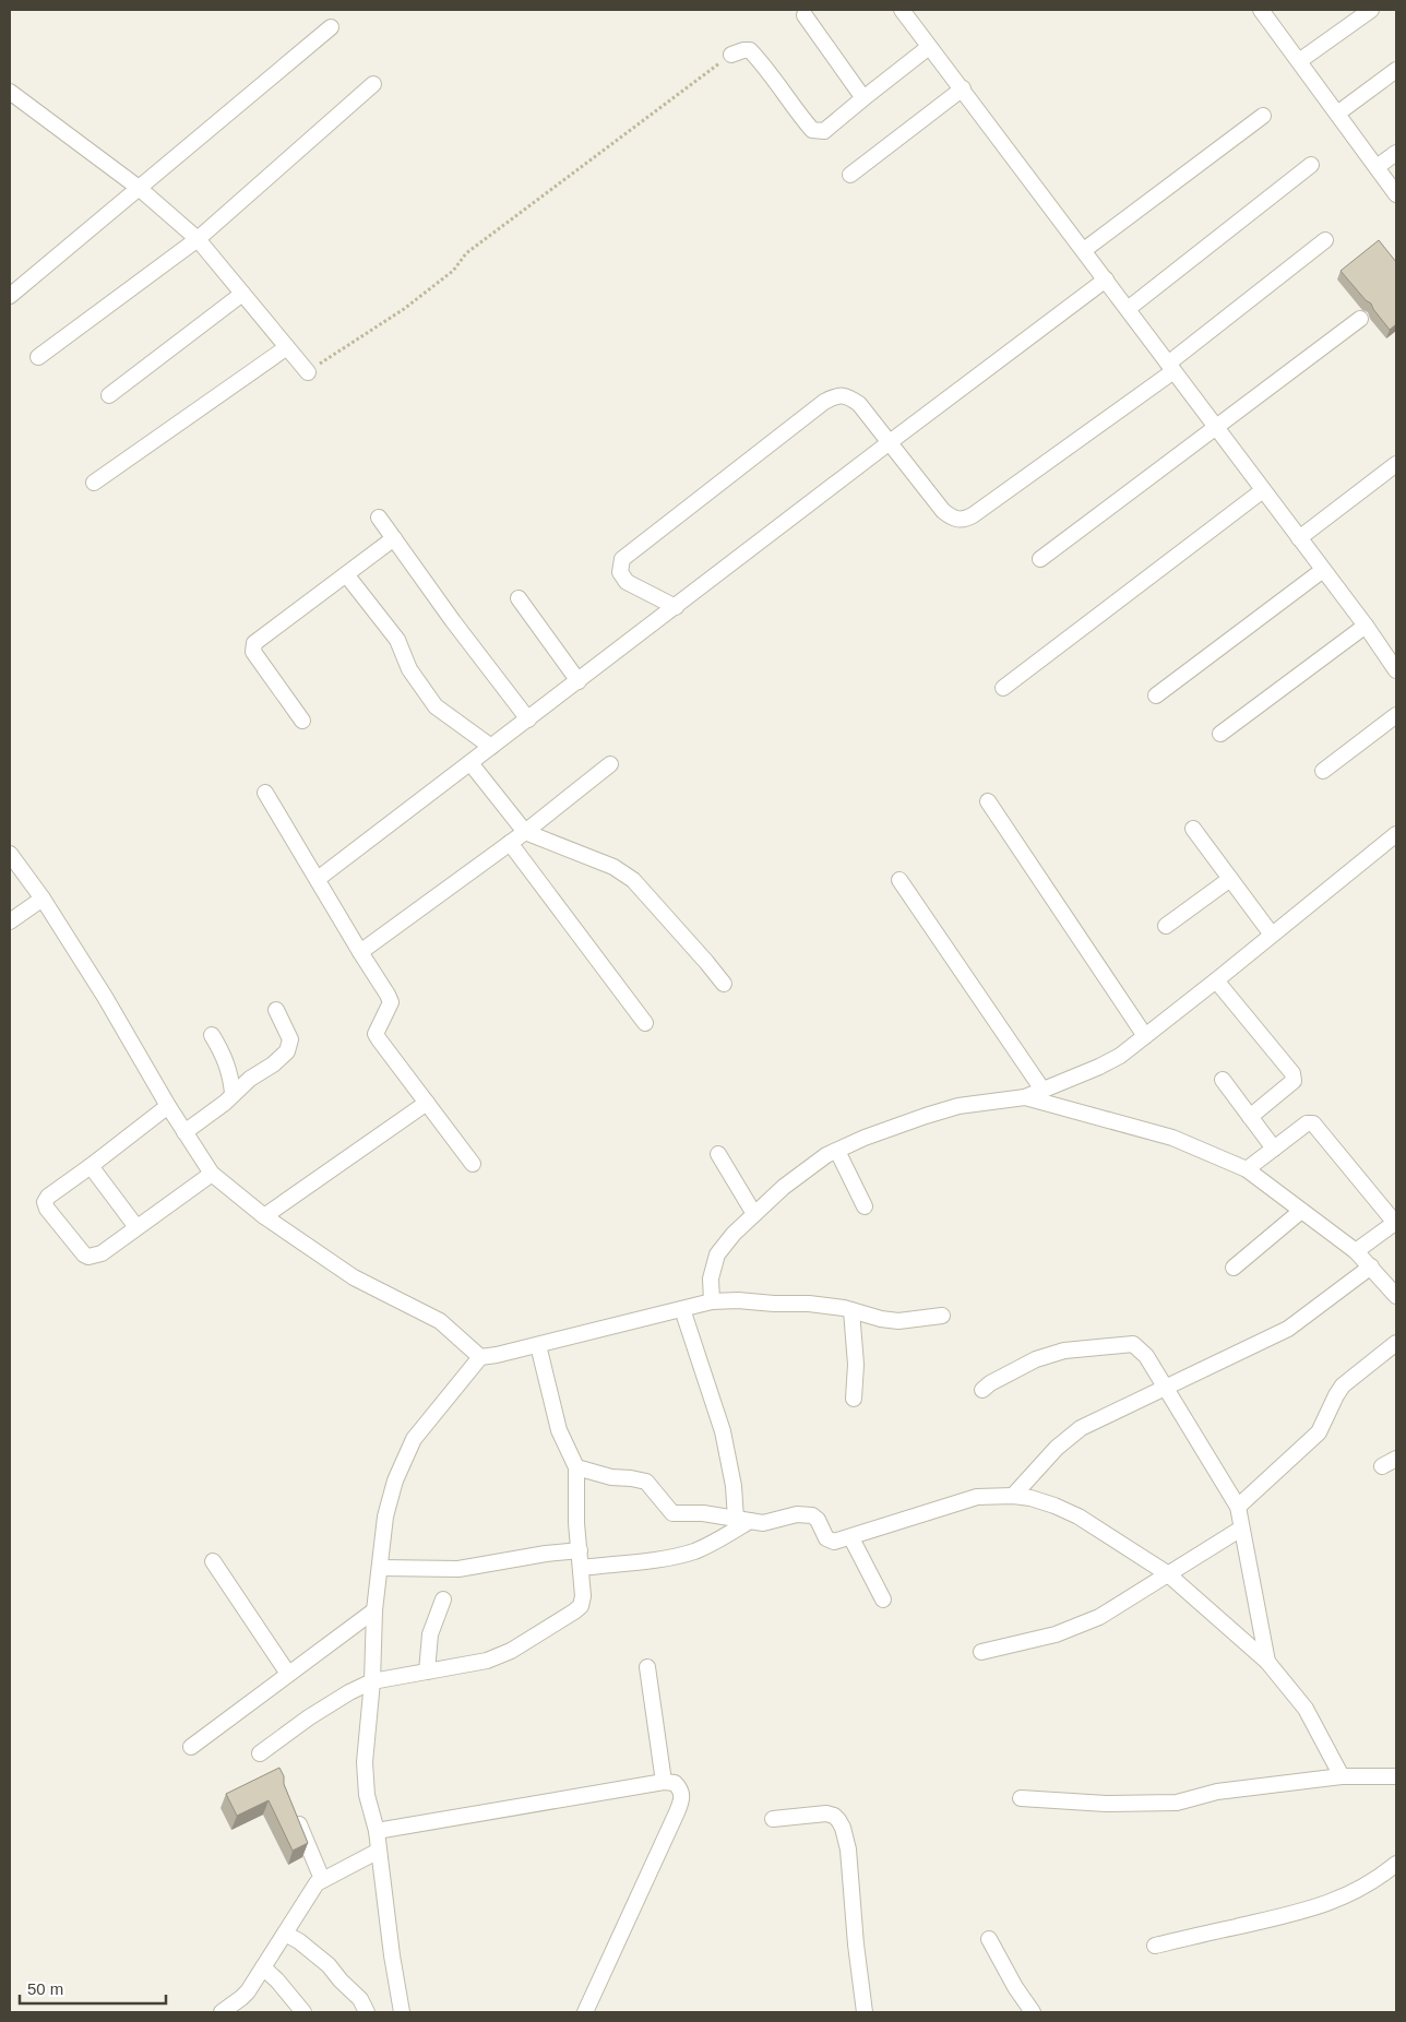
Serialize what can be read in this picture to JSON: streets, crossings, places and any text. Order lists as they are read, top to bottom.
{
  "scale_bar": "50 m"
}
